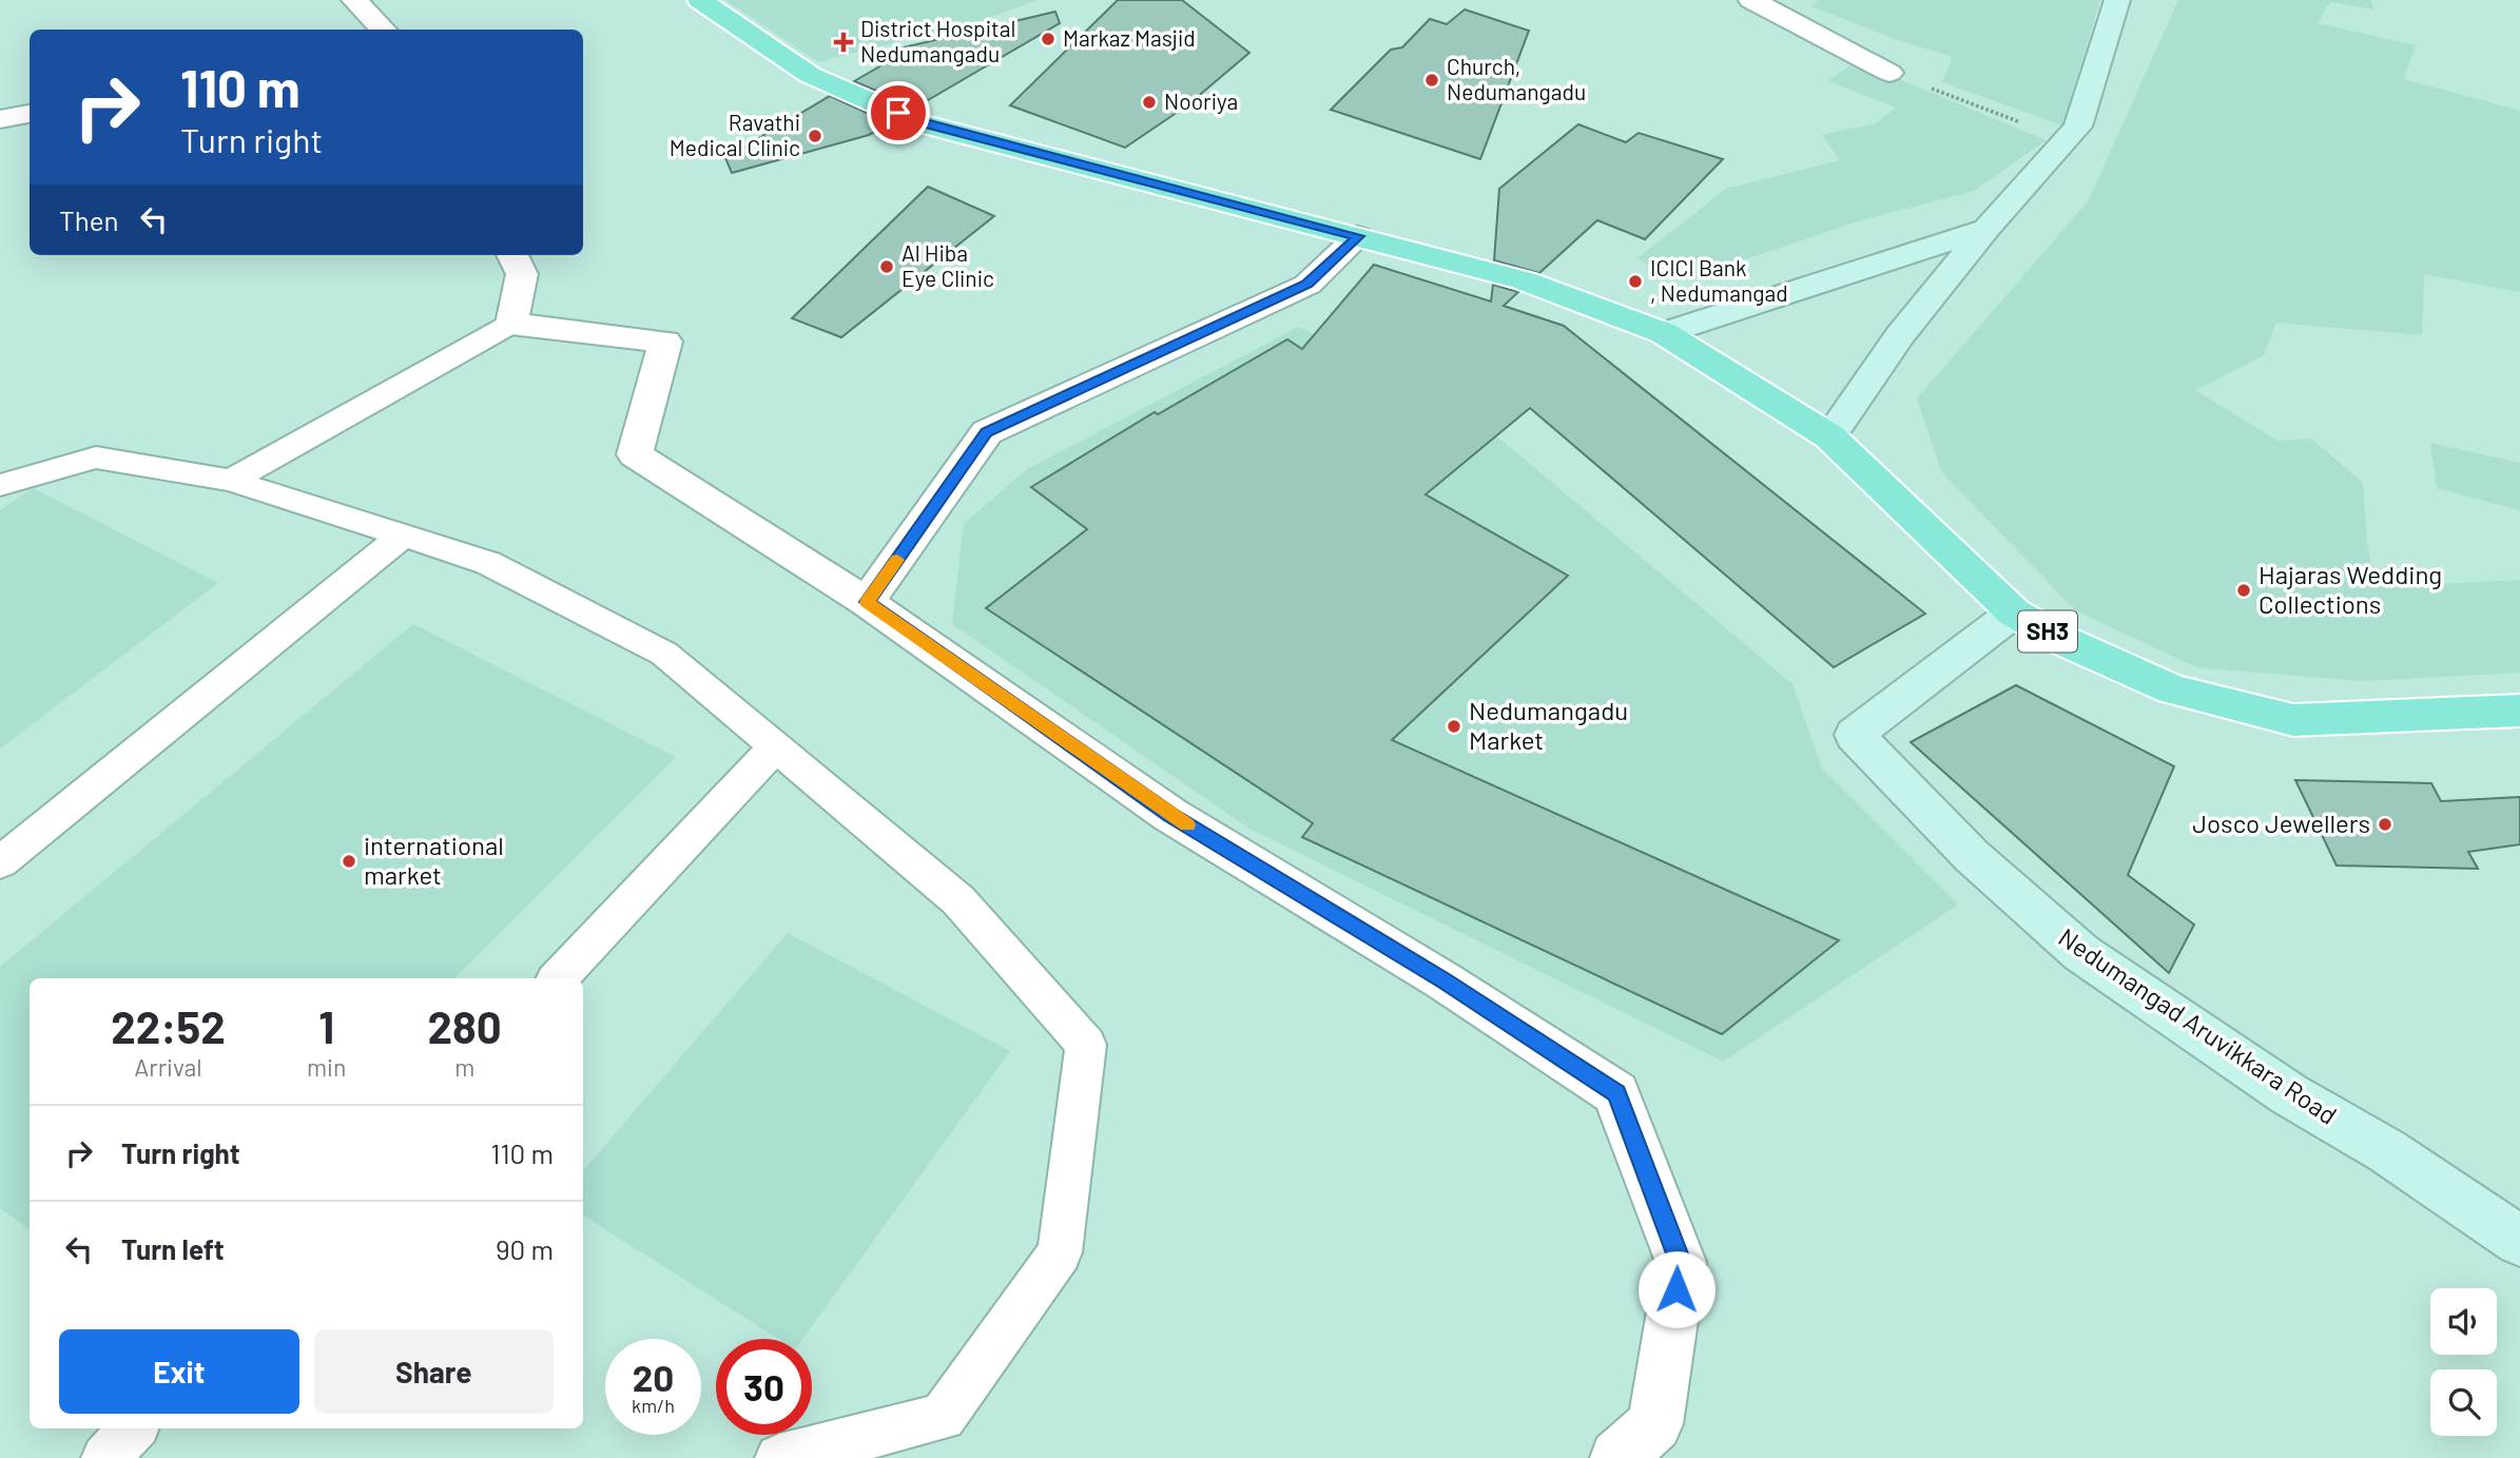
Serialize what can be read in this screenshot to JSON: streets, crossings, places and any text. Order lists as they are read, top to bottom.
{
  "streets": {
    "main road": ["SH3", "Nedumangad Aruvikkara Road"]
  },
  "crossings": [
    ["SH3", "Nedumangad Aruvikkara Road"]
  ],
  "places": {
    "other": [
      "Markaz Masjid",
      "Church, Nedumangadu",
      "Nooriya",
      "Ravathi Medical Clinic",
      "Al Hiba Eye Clinic",
      "ICICI Bank , Nedumangad",
      "Hajaras Wedding Collections",
      "Nedumangadu Market",
      "Josco Jewellers",
      "international market"
    ],
    "health": ["District Hospital Nedumangadu"]
  },
  "page": {
    "turn": ["110 m", "Turn right"],
    "then": "Then",
    "eta": [
      "22:52",
      "Arrival",
      "1",
      "min",
      "280",
      "m"
    ],
    "list": [
      {
        "name": "Turn right",
        "value": "110 m"
      },
      {
        "name": "Turn left",
        "value": "90 m"
      }
    ],
    "buttons": ["Exit", "Share"],
    "speed": "20 km/h",
    "limit": "30"
  }
}
